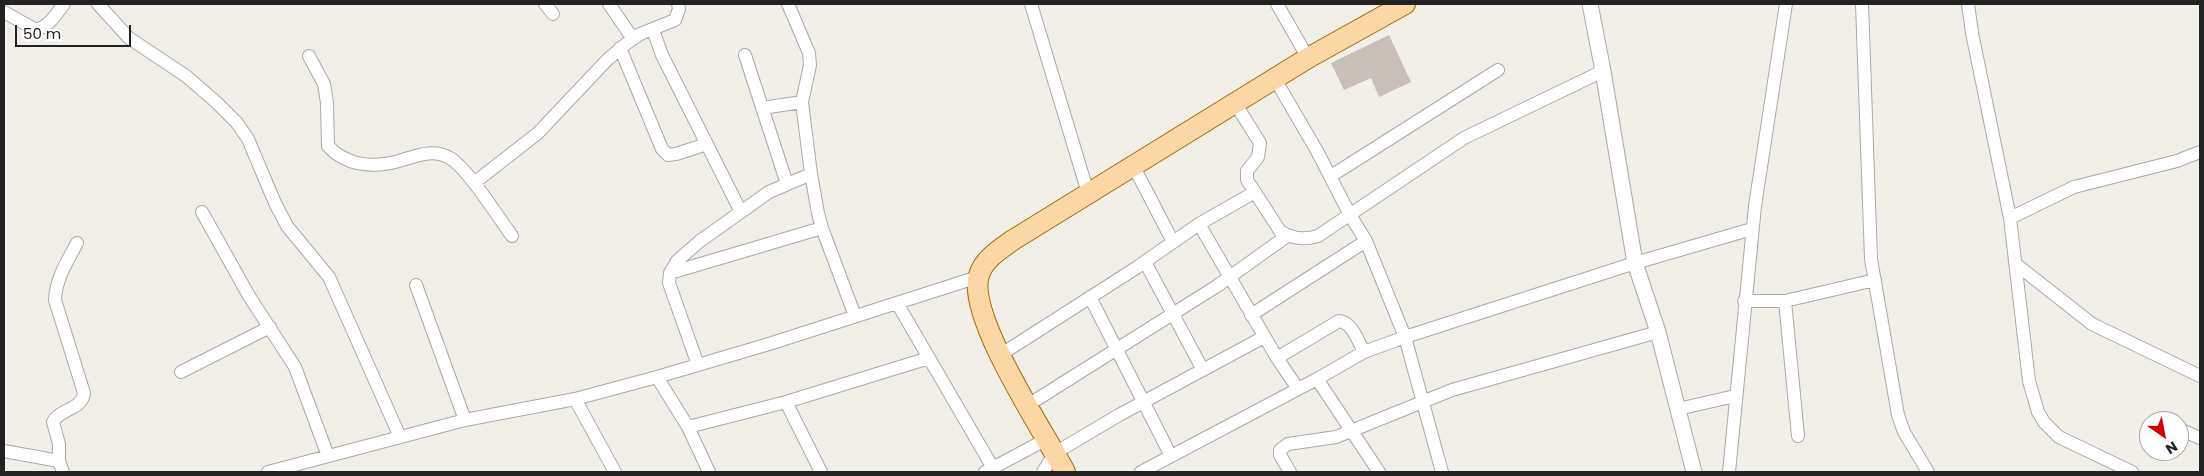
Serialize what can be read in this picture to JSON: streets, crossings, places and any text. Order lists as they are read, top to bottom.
{
  "scale_bar": "50 m",
  "north": "bottom right"
}
